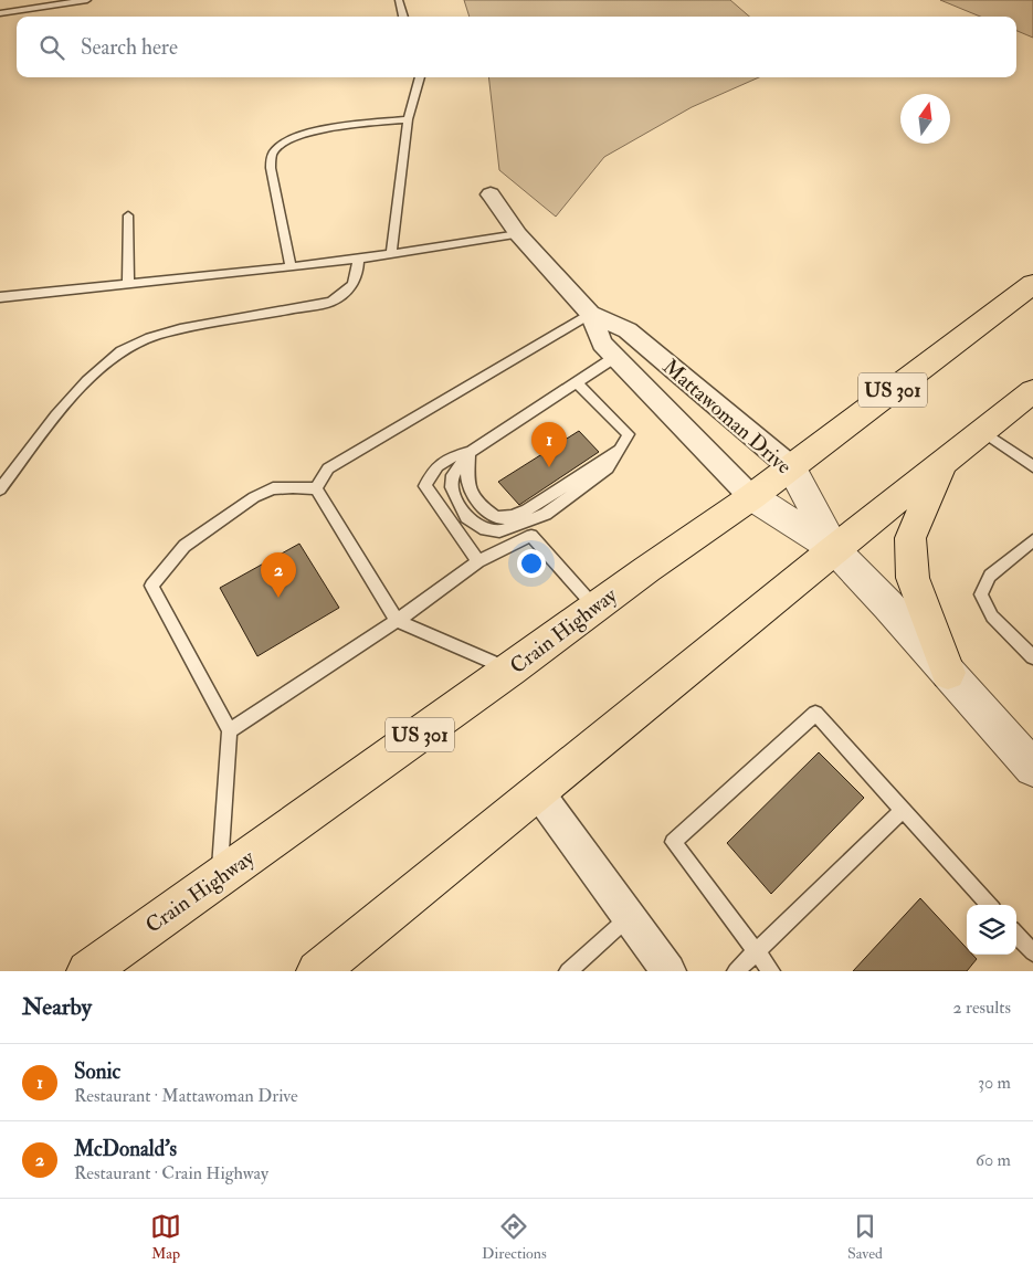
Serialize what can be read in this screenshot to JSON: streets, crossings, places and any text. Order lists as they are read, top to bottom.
{
  "streets": {
    "highway": ["US 301", "Crain Highway"],
    "street": ["Mattawoman Drive"]
  },
  "crossings": [
    ["Mattawoman Drive", "Crain Highway"]
  ],
  "north": "top",
  "page": {
    "search": "Search here",
    "pins": ["1", "2"],
    "heading": ["Nearby", "2 results"],
    "list": [
      {
        "mark": "1",
        "name": "Sonic",
        "note": "Restaurant · Mattawoman Drive",
        "value": "30 m"
      },
      {
        "mark": "2",
        "name": "McDonald's",
        "note": "Restaurant · Crain Highway",
        "value": "60 m"
      }
    ],
    "nav": ["Map", "Directions", "Saved"]
  }
}
